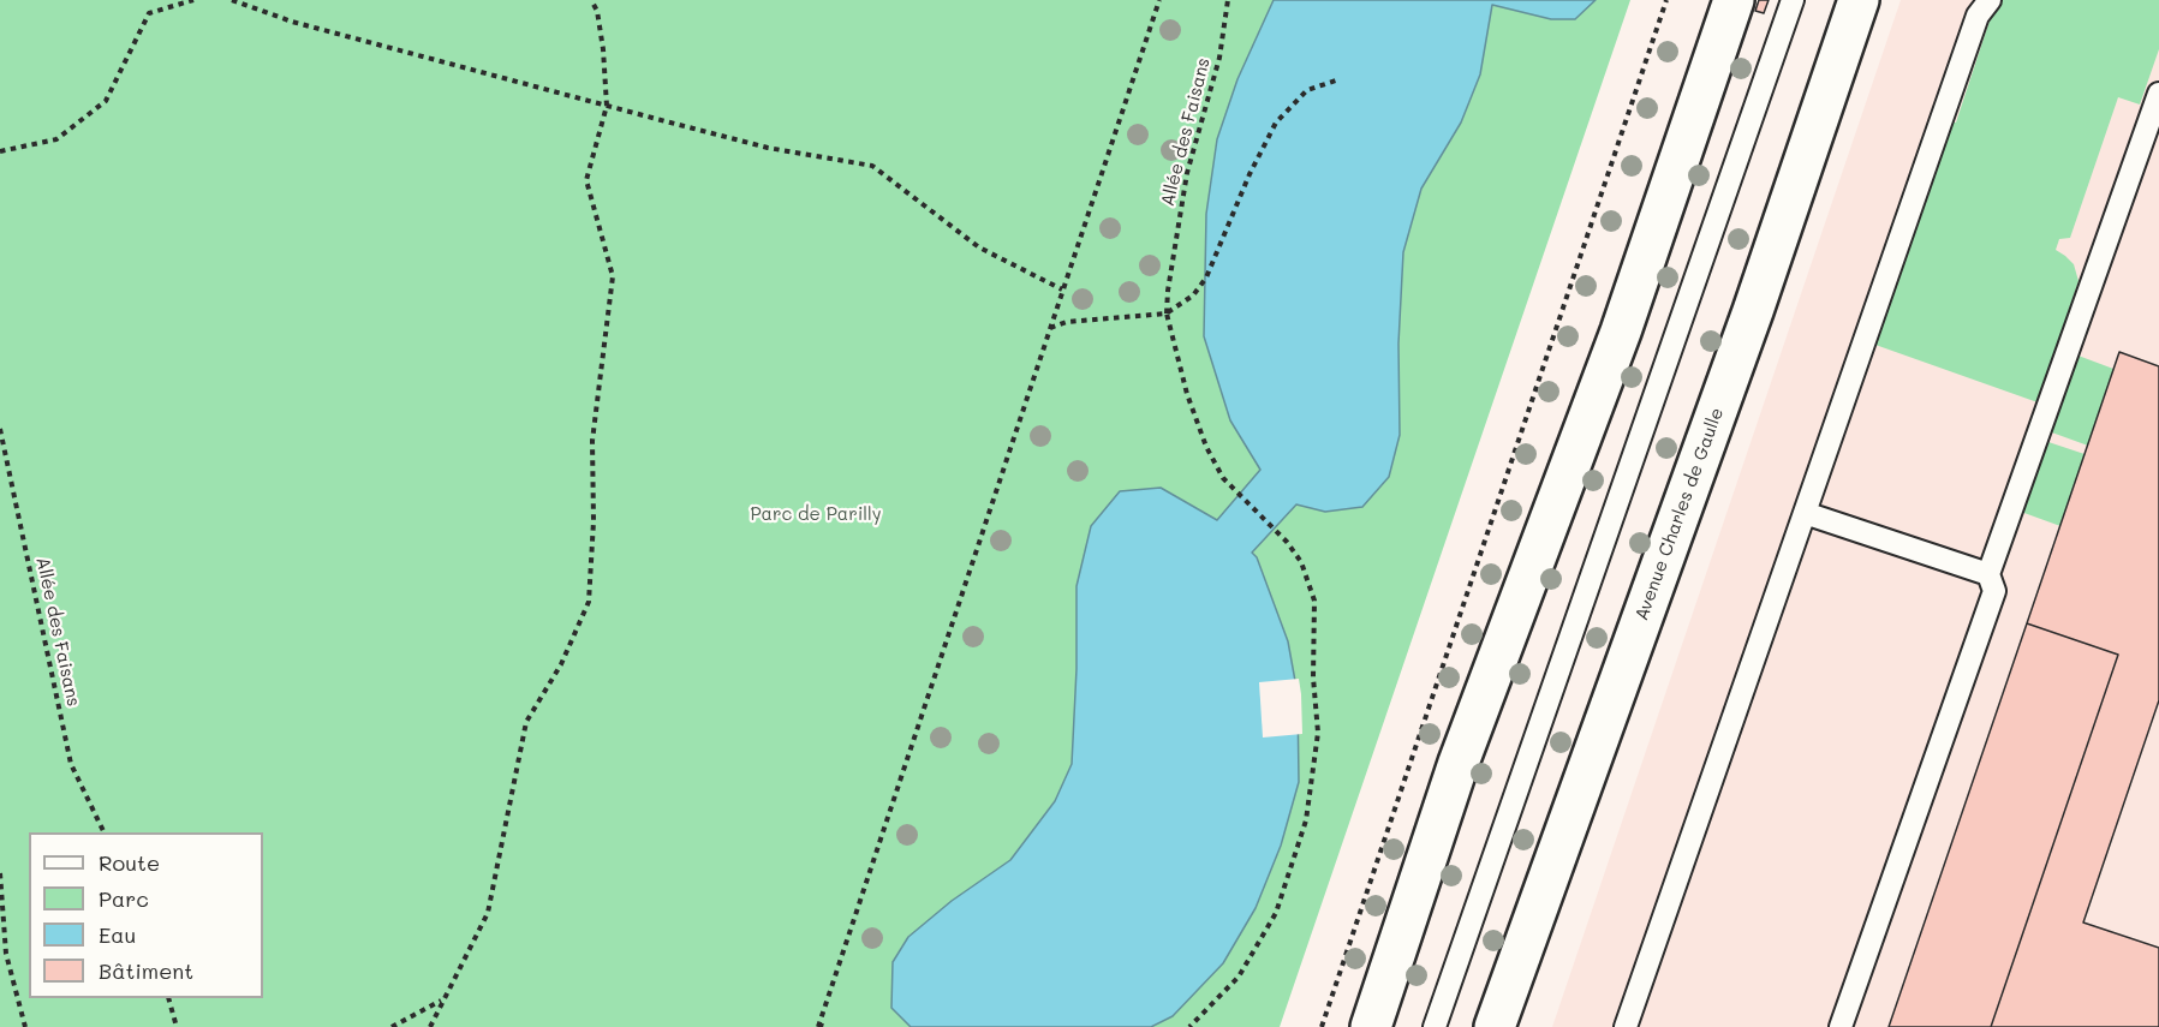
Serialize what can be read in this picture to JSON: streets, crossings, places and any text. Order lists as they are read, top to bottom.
{
  "streets": {
    "main road": ["Avenue Charles de Gaulle"],
    "path": ["Allée des Faisans"]
  },
  "parks": ["Parc de Parilly"],
  "legend": [
    "Route",
    "Parc",
    "Eau",
    "Bâtiment"
  ]
}
